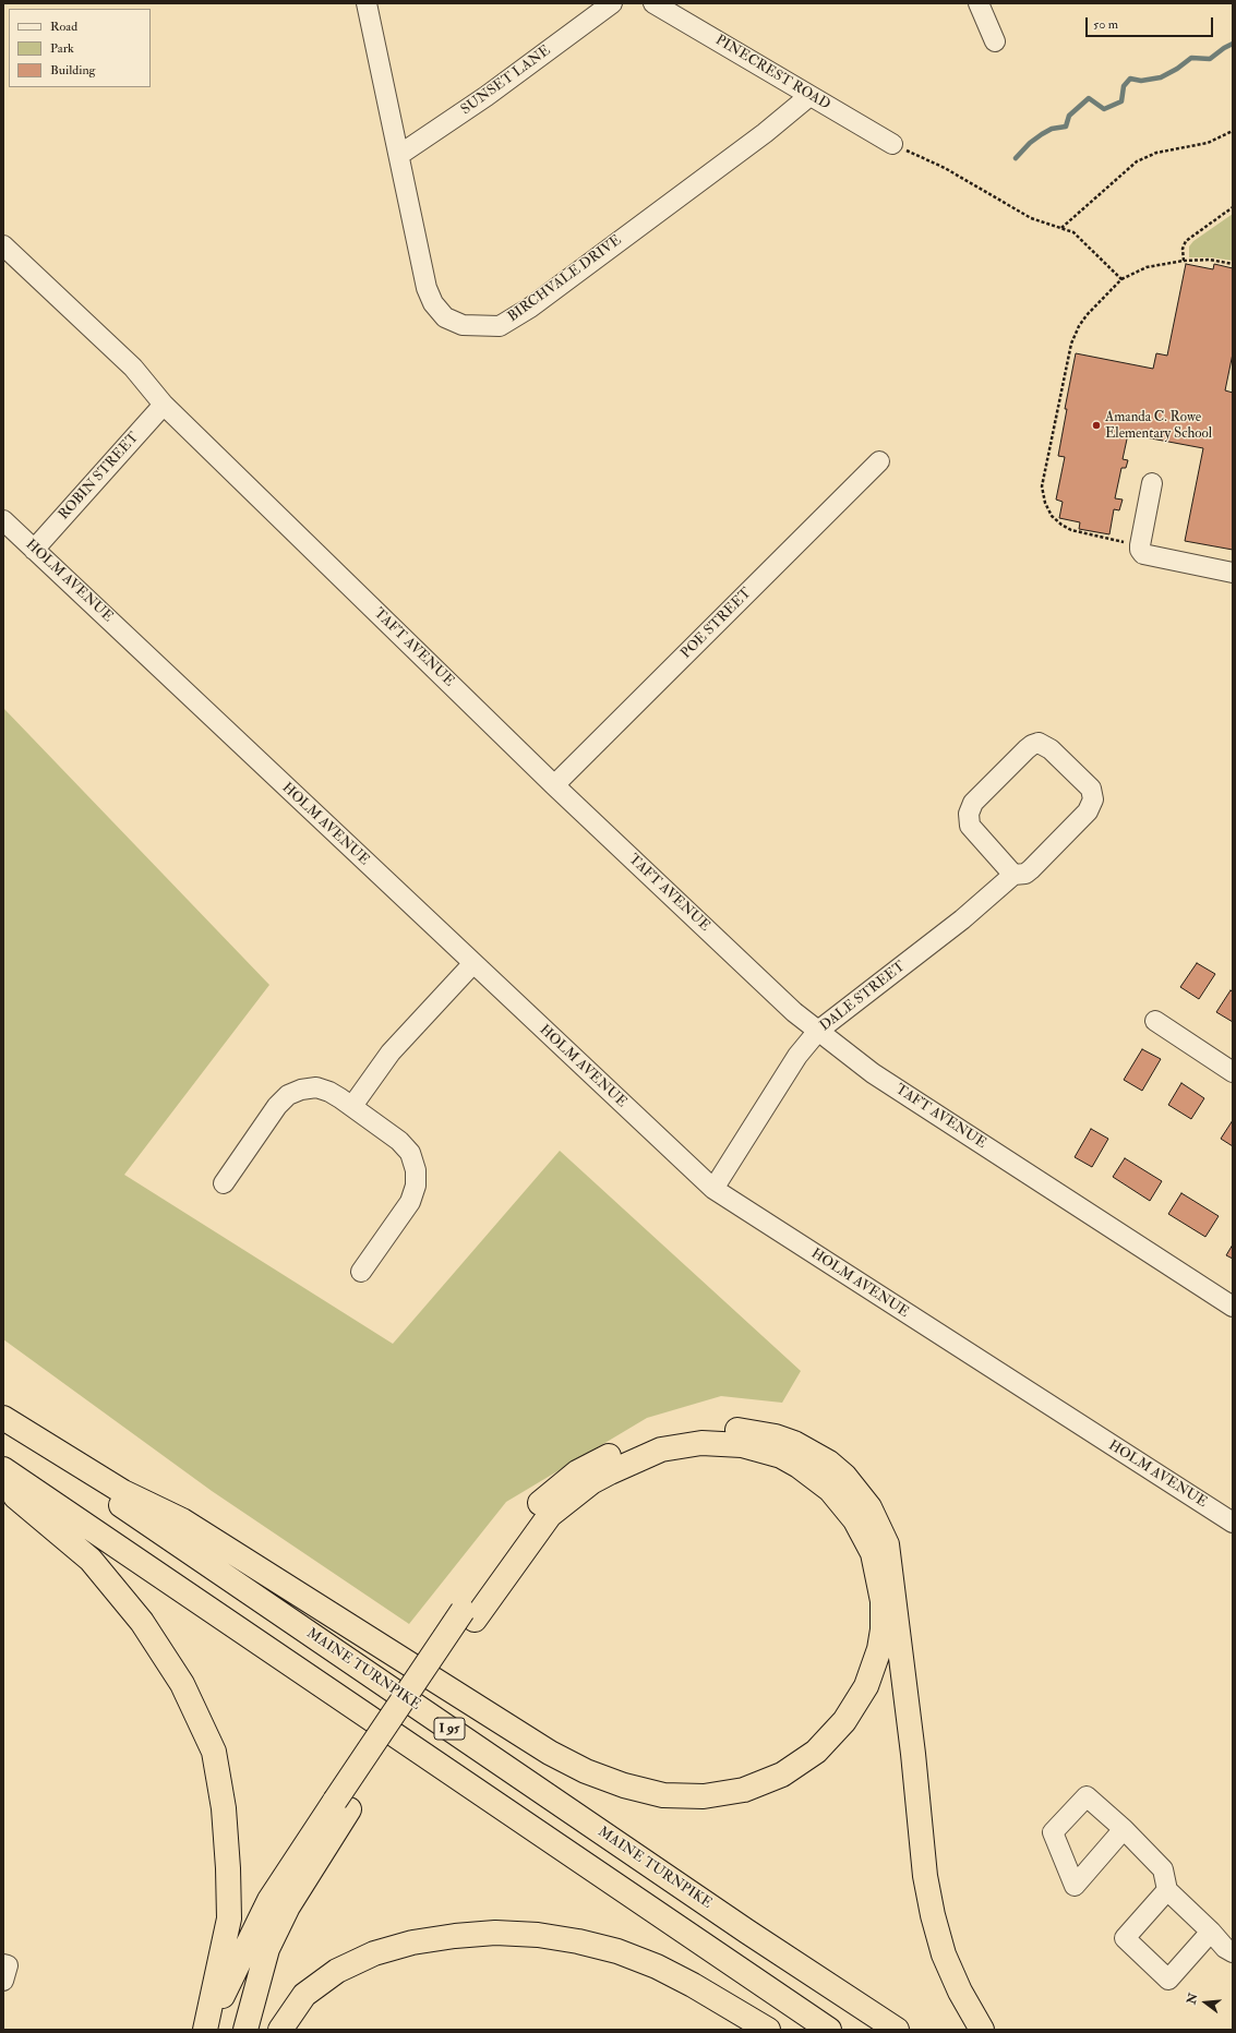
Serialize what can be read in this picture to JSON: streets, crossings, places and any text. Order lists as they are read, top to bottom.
{
  "streets": {
    "highway": ["MAINE TURNPIKE", "I 95"],
    "street": [
      "PINECREST ROAD",
      "SUNSET LANE",
      "BIRCHVALE DRIVE",
      "ROBIN STREET",
      "HOLM AVENUE",
      "POE STREET",
      "TAFT AVENUE",
      "DALE STREET"
    ]
  },
  "crossings": [
    ["PINECREST ROAD", "BIRCHVALE DRIVE"],
    ["SUNSET LANE", "BIRCHVALE DRIVE"],
    ["ROBIN STREET", "HOLM AVENUE"],
    ["ROBIN STREET", "TAFT AVENUE"],
    ["HOLM AVENUE", "DALE STREET"],
    ["POE STREET", "TAFT AVENUE"],
    ["TAFT AVENUE", "DALE STREET"]
  ],
  "places": ["Amanda C. Rowe Elementary School"],
  "legend": ["Road", "Park", "Building"],
  "scale_bar": "50 m",
  "north": "left"
}
